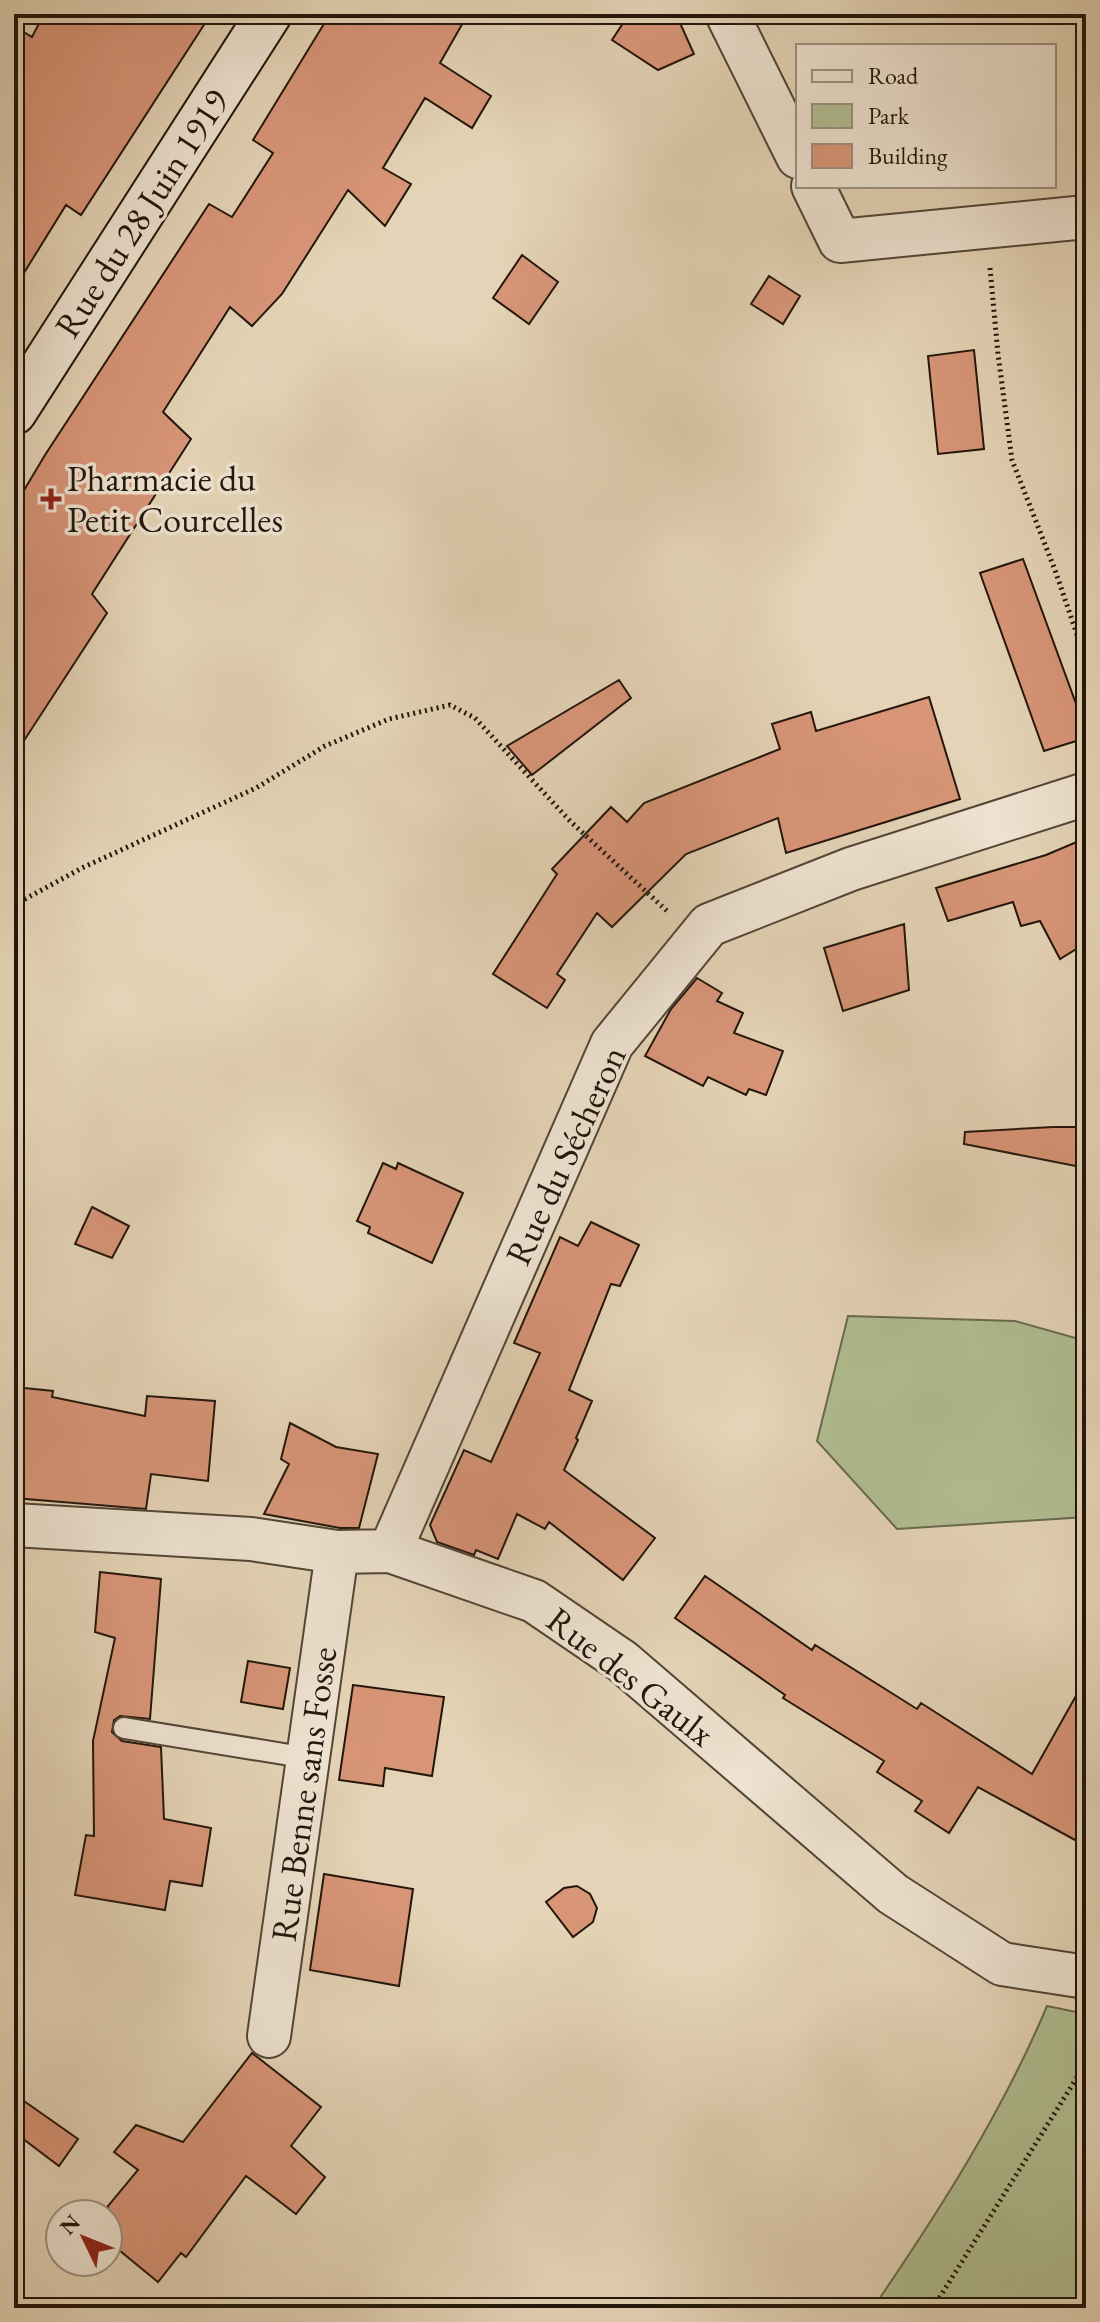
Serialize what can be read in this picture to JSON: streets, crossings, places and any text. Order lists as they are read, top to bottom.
{
  "streets": {
    "main road": ["Rue du 28 Juin 1919"],
    "street": ["Rue du Sécheron", "Rue des Gaulx", "Rue Benne sans Fosse"]
  },
  "crossings": [
    ["Rue du Sécheron", "Rue des Gaulx"],
    ["Rue des Gaulx", "Rue Benne sans Fosse"]
  ],
  "places": {
    "health": ["Pharmacie du Petit Courcelles"]
  },
  "legend": ["Road", "Park", "Building"],
  "north": "top left"
}
